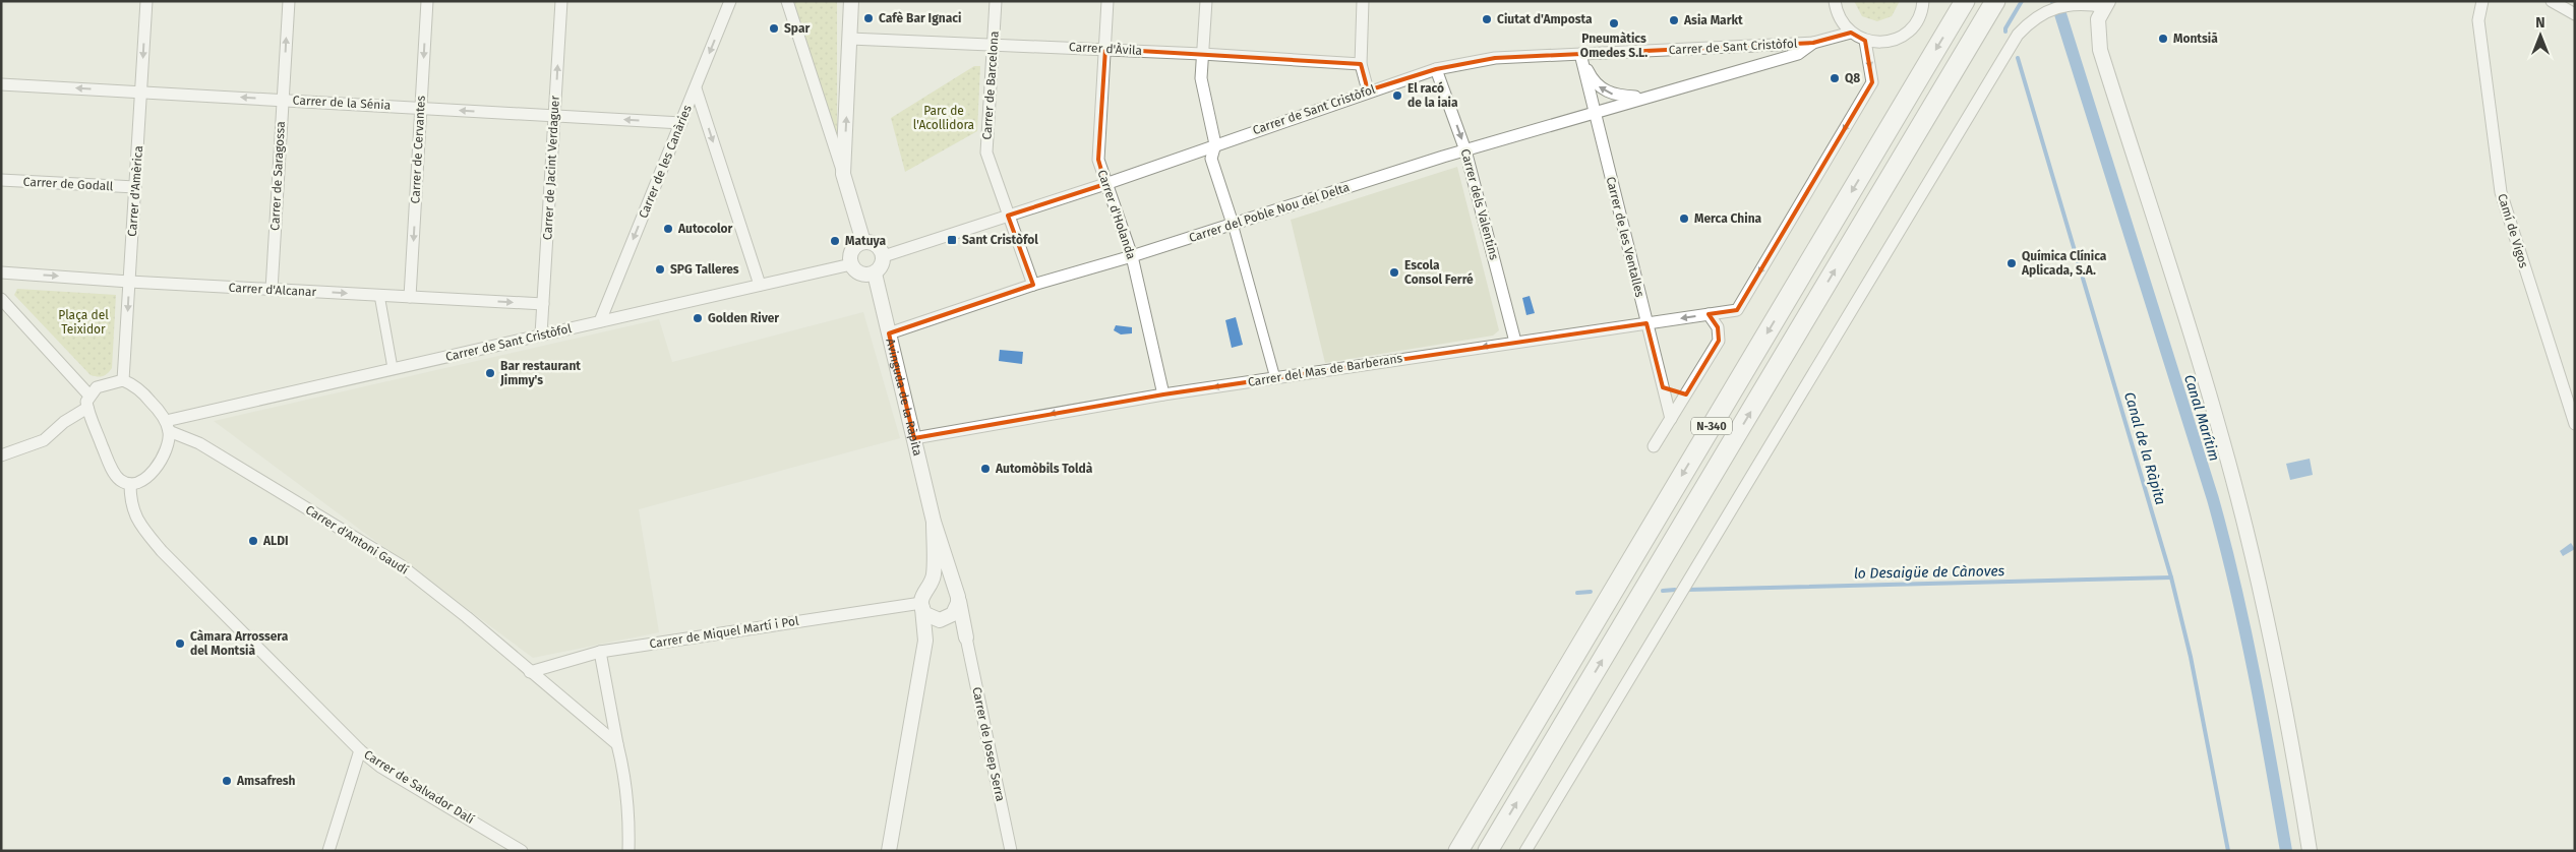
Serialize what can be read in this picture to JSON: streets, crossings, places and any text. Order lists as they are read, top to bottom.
{
  "streets": {
    "highway": ["N-340"],
    "street": [
      "Carrer de Sant Cristòfol",
      "Carrer d'Àvila",
      "Carrer de Barcelona",
      "Carrer de la Sénia",
      "Carrer de Cervantes",
      "Carrer de les Canàries",
      "Carrer de Jacint Verdaguer",
      "Carrer de Saragossa",
      "Carrer de Godall",
      "Carrer d'Amèrica",
      "Carrer dels Valentins",
      "Carrer del Poble Nou del Delta",
      "Carrer d'Holanda",
      "Camí de Vigos",
      "Carrer de les Ventalles",
      "Carrer d'Alcanar",
      "Carrer del Mas de Barberans",
      "Avinguda de la Ràpita",
      "Carrer d'Antoni Gaudí",
      "Carrer de Miquel Martí i Pol",
      "Carrer de Josep Serra",
      "Carrer de Salvador Dalí"
    ]
  },
  "crossings": [
    ["Carrer de Sant Cristòfol", "Carrer de Barcelona"],
    ["Carrer de Sant Cristòfol", "Carrer de les Canàries"],
    ["Carrer de Sant Cristòfol", "Carrer de Jacint Verdaguer"],
    ["Carrer de Sant Cristòfol", "Carrer d'Amèrica"],
    ["Carrer de Sant Cristòfol", "Carrer dels Valentins"],
    ["Carrer de Sant Cristòfol", "Carrer del Poble Nou del Delta"],
    ["Carrer de Sant Cristòfol", "Carrer d'Holanda"],
    ["Carrer de Sant Cristòfol", "Carrer de les Ventalles"],
    ["Carrer de Sant Cristòfol", "Avinguda de la Ràpita"],
    ["Carrer de Sant Cristòfol", "Carrer d'Antoni Gaudí"],
    ["Carrer de Sant Cristòfol", "Carrer de Salvador Dalí"],
    ["Carrer d'Àvila", "Carrer de Barcelona"],
    ["Carrer d'Àvila", "Carrer d'Holanda"],
    ["Carrer de Barcelona", "Carrer del Poble Nou del Delta"],
    ["Carrer de la Sénia", "Carrer de Cervantes"],
    ["Carrer de la Sénia", "Carrer de les Canàries"],
    ["Carrer de la Sénia", "Carrer de Jacint Verdaguer"],
    ["Carrer de la Sénia", "Carrer de Saragossa"],
    ["Carrer de la Sénia", "Carrer d'Amèrica"],
    ["Carrer de Cervantes", "Carrer d'Alcanar"],
    ["Carrer de Jacint Verdaguer", "Carrer d'Alcanar"],
    ["Carrer de Saragossa", "Carrer d'Alcanar"],
    ["Carrer de Godall", "Carrer d'Amèrica"],
    ["Carrer d'Amèrica", "Carrer d'Alcanar"],
    ["Carrer d'Amèrica", "Carrer d'Antoni Gaudí"],
    ["Carrer d'Amèrica", "Carrer de Salvador Dalí"],
    ["Carrer dels Valentins", "Carrer del Poble Nou del Delta"],
    ["Carrer dels Valentins", "Carrer del Mas de Barberans"],
    ["Carrer del Poble Nou del Delta", "Carrer d'Holanda"],
    ["Carrer del Poble Nou del Delta", "Carrer de les Ventalles"],
    ["Carrer del Poble Nou del Delta", "Avinguda de la Ràpita"],
    ["Carrer d'Holanda", "Carrer del Mas de Barberans"],
    ["Carrer de les Ventalles", "Carrer del Mas de Barberans"],
    ["Carrer del Mas de Barberans", "Avinguda de la Ràpita"],
    ["Carrer d'Antoni Gaudí", "Carrer de Miquel Martí i Pol"],
    ["Carrer d'Antoni Gaudí", "Carrer de Salvador Dalí"]
  ],
  "one_way": [
    "Carrer de la Sénia",
    "Carrer de Cervantes",
    "Carrer de les Canàries",
    "Carrer d'Amèrica",
    "Carrer d'Alcanar",
    "Carrer del Mas de Barberans"
  ],
  "water": ["Canal Marítim", "Canal de la Ràpita", "lo Desaigüe de Cànoves"],
  "parks": ["Parc de l'Acollidora", "Plaça del Teixidor"],
  "places": {
    "other": [
      "Cafè Bar Ignaci",
      "Ciutat d'Amposta",
      "Asia Markt",
      "Pneumàtics Omedes S.L.",
      "Spar",
      "Montsiā",
      "Q8",
      "El racó de la iaia",
      "Merca China",
      "Autocolor",
      "Matuya",
      "Química Clínica Aplicada, S.A.",
      "SPG Talleres",
      "Escola Consol Ferré",
      "Golden River",
      "Bar restaurant Jimmy's",
      "Automòbils Toldà",
      "ALDI",
      "Càmara Arrossera del Montsià",
      "Amsafresh"
    ],
    "transit": ["Sant Cristòfol"]
  },
  "north": "top"
}
